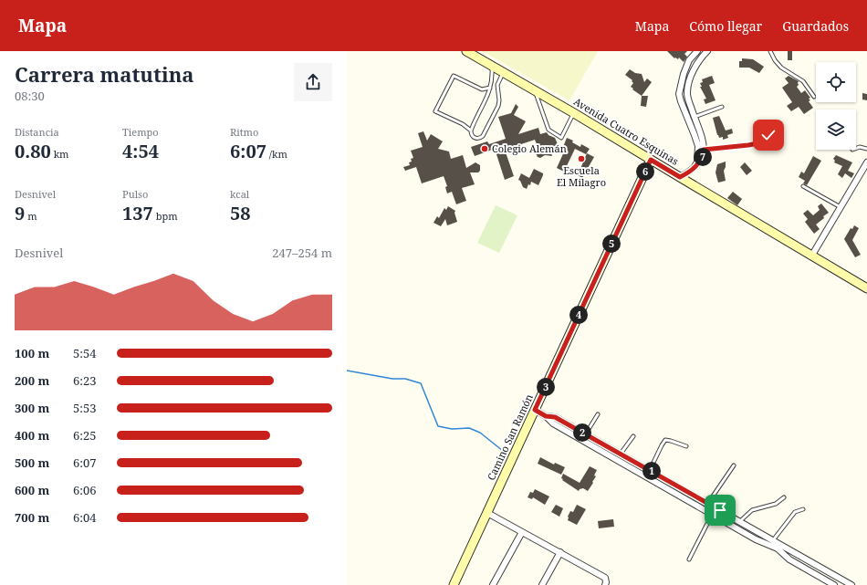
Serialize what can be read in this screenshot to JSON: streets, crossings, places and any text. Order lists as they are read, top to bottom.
{
  "streets": {
    "main road": ["Avenida Cuatro Esquinas", "Camino San Ramón"]
  },
  "crossings": [
    ["Avenida Cuatro Esquinas", "Camino San Ramón"]
  ],
  "places": ["Colegio Alemán", "Escuela El Milagro"],
  "page": {
    "header": "Mapa",
    "nav": ["Mapa", "Cómo llegar", "Guardados"],
    "heading": ["Carrera matutina", "08:30"],
    "stats": [
      ["Distancia", "0.80 km"],
      ["Tiempo", "4:54"],
      ["Ritmo", "6:07 /km"],
      ["Desnivel", "9 m"],
      ["Pulso", "137 bpm"],
      ["kcal", "58"]
    ],
    "pins": [
      "7",
      "6",
      "5",
      "4",
      "3",
      "2",
      "1"
    ],
    "chart": ["Desnivel", "247–254 m"],
    "list": [
      {
        "name": "100 m",
        "note": "5:54"
      },
      {
        "name": "200 m",
        "note": "6:23"
      },
      {
        "name": "300 m",
        "note": "5:53"
      },
      {
        "name": "400 m",
        "note": "6:25"
      },
      {
        "name": "500 m",
        "note": "6:07"
      },
      {
        "name": "600 m",
        "note": "6:06"
      },
      {
        "name": "700 m",
        "note": "6:04"
      }
    ]
  }
}
